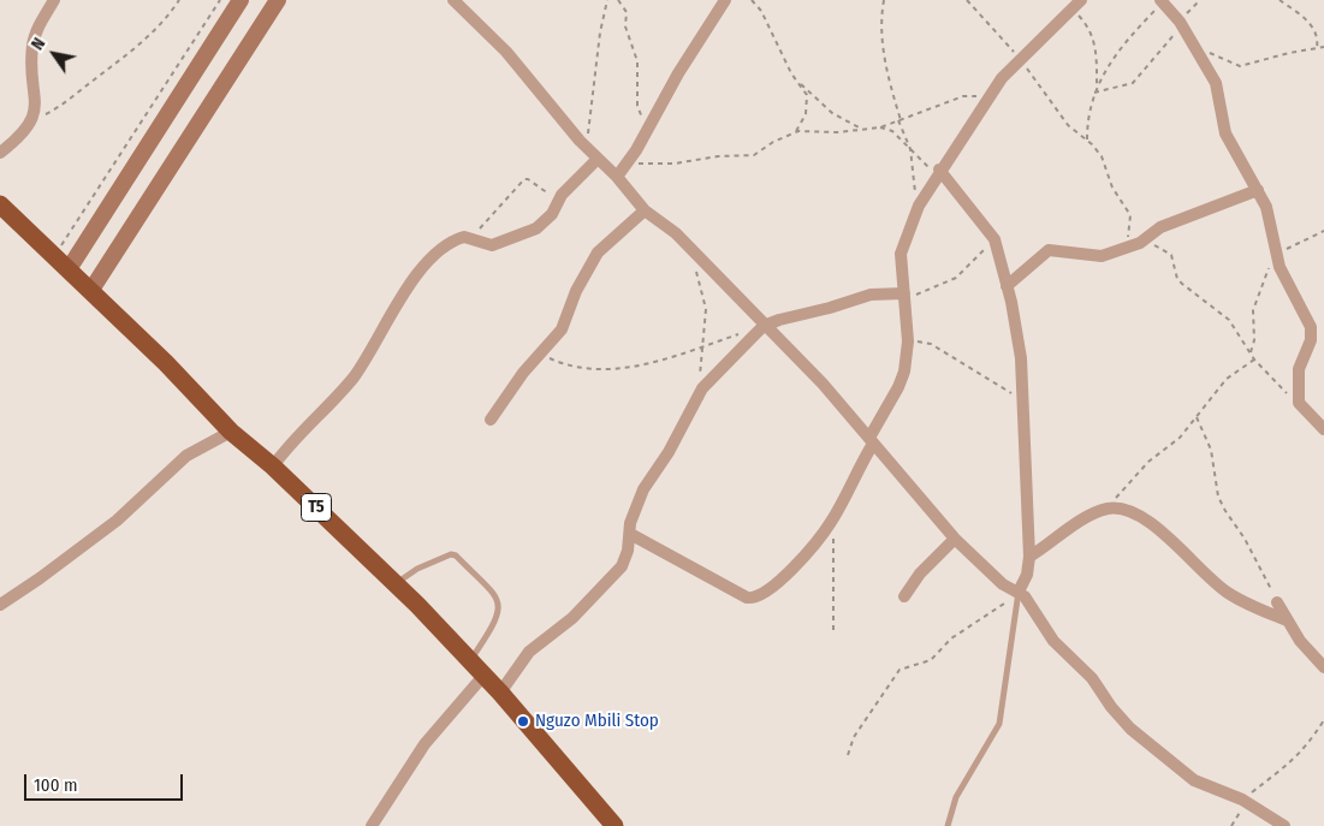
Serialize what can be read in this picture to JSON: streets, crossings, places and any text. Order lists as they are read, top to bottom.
{
  "streets": {
    "highway": ["T5"]
  },
  "places": ["Nguzo Mbili Stop"],
  "scale_bar": "100 m",
  "north": "top left"
}
